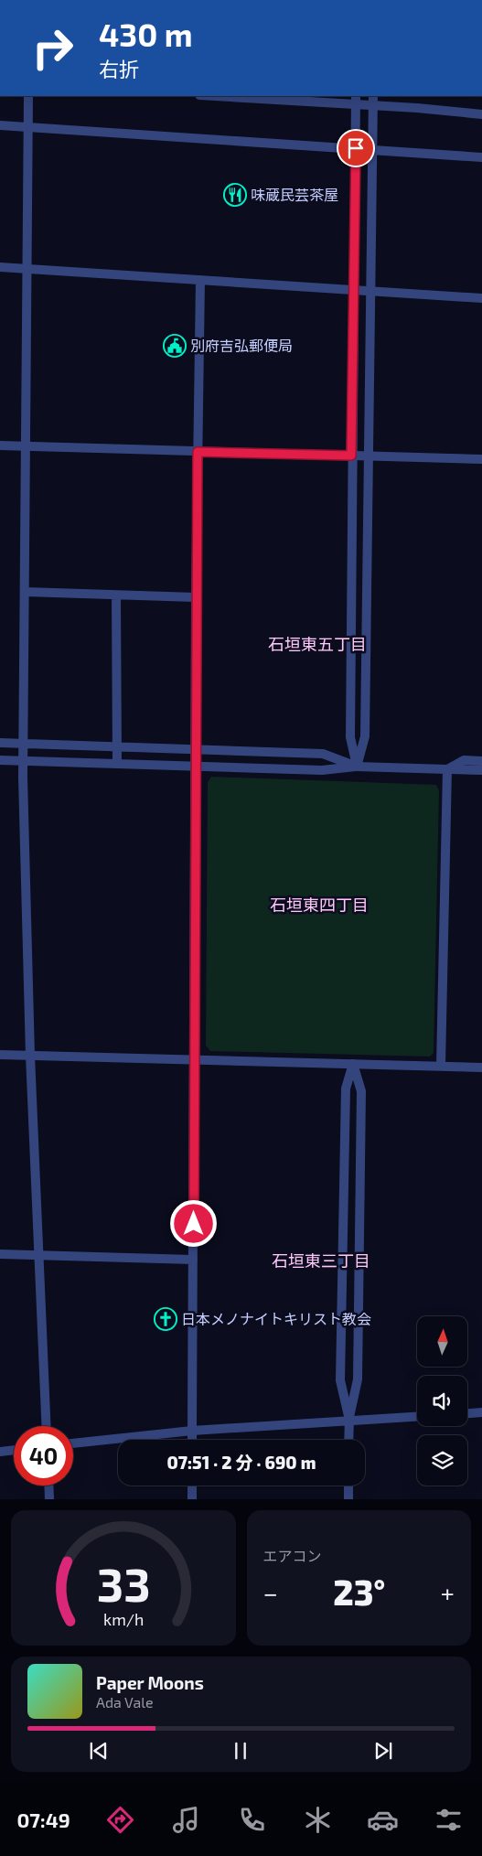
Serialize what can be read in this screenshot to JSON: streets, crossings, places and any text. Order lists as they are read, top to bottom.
{
  "districts": ["石垣東五丁目", "石垣東四丁目", "石垣東三丁目"],
  "places": {
    "restaurant": ["味蔵民芸茶屋"],
    "public building": ["別府吉弘郵便局"],
    "church": ["日本メノナイトキリスト教会"]
  },
  "north": "top",
  "page": {
    "turn": ["430 m", "右折"],
    "limit": "40",
    "trip": "07:51 · 2 分 · 690 m",
    "tile": "エアコン",
    "heat": ["−", "23°", "+"],
    "song": ["Paper Moons", "Ada Vale"],
    "tabs": "07:49",
    "gauge": ["33", "km/h"]
  }
}
